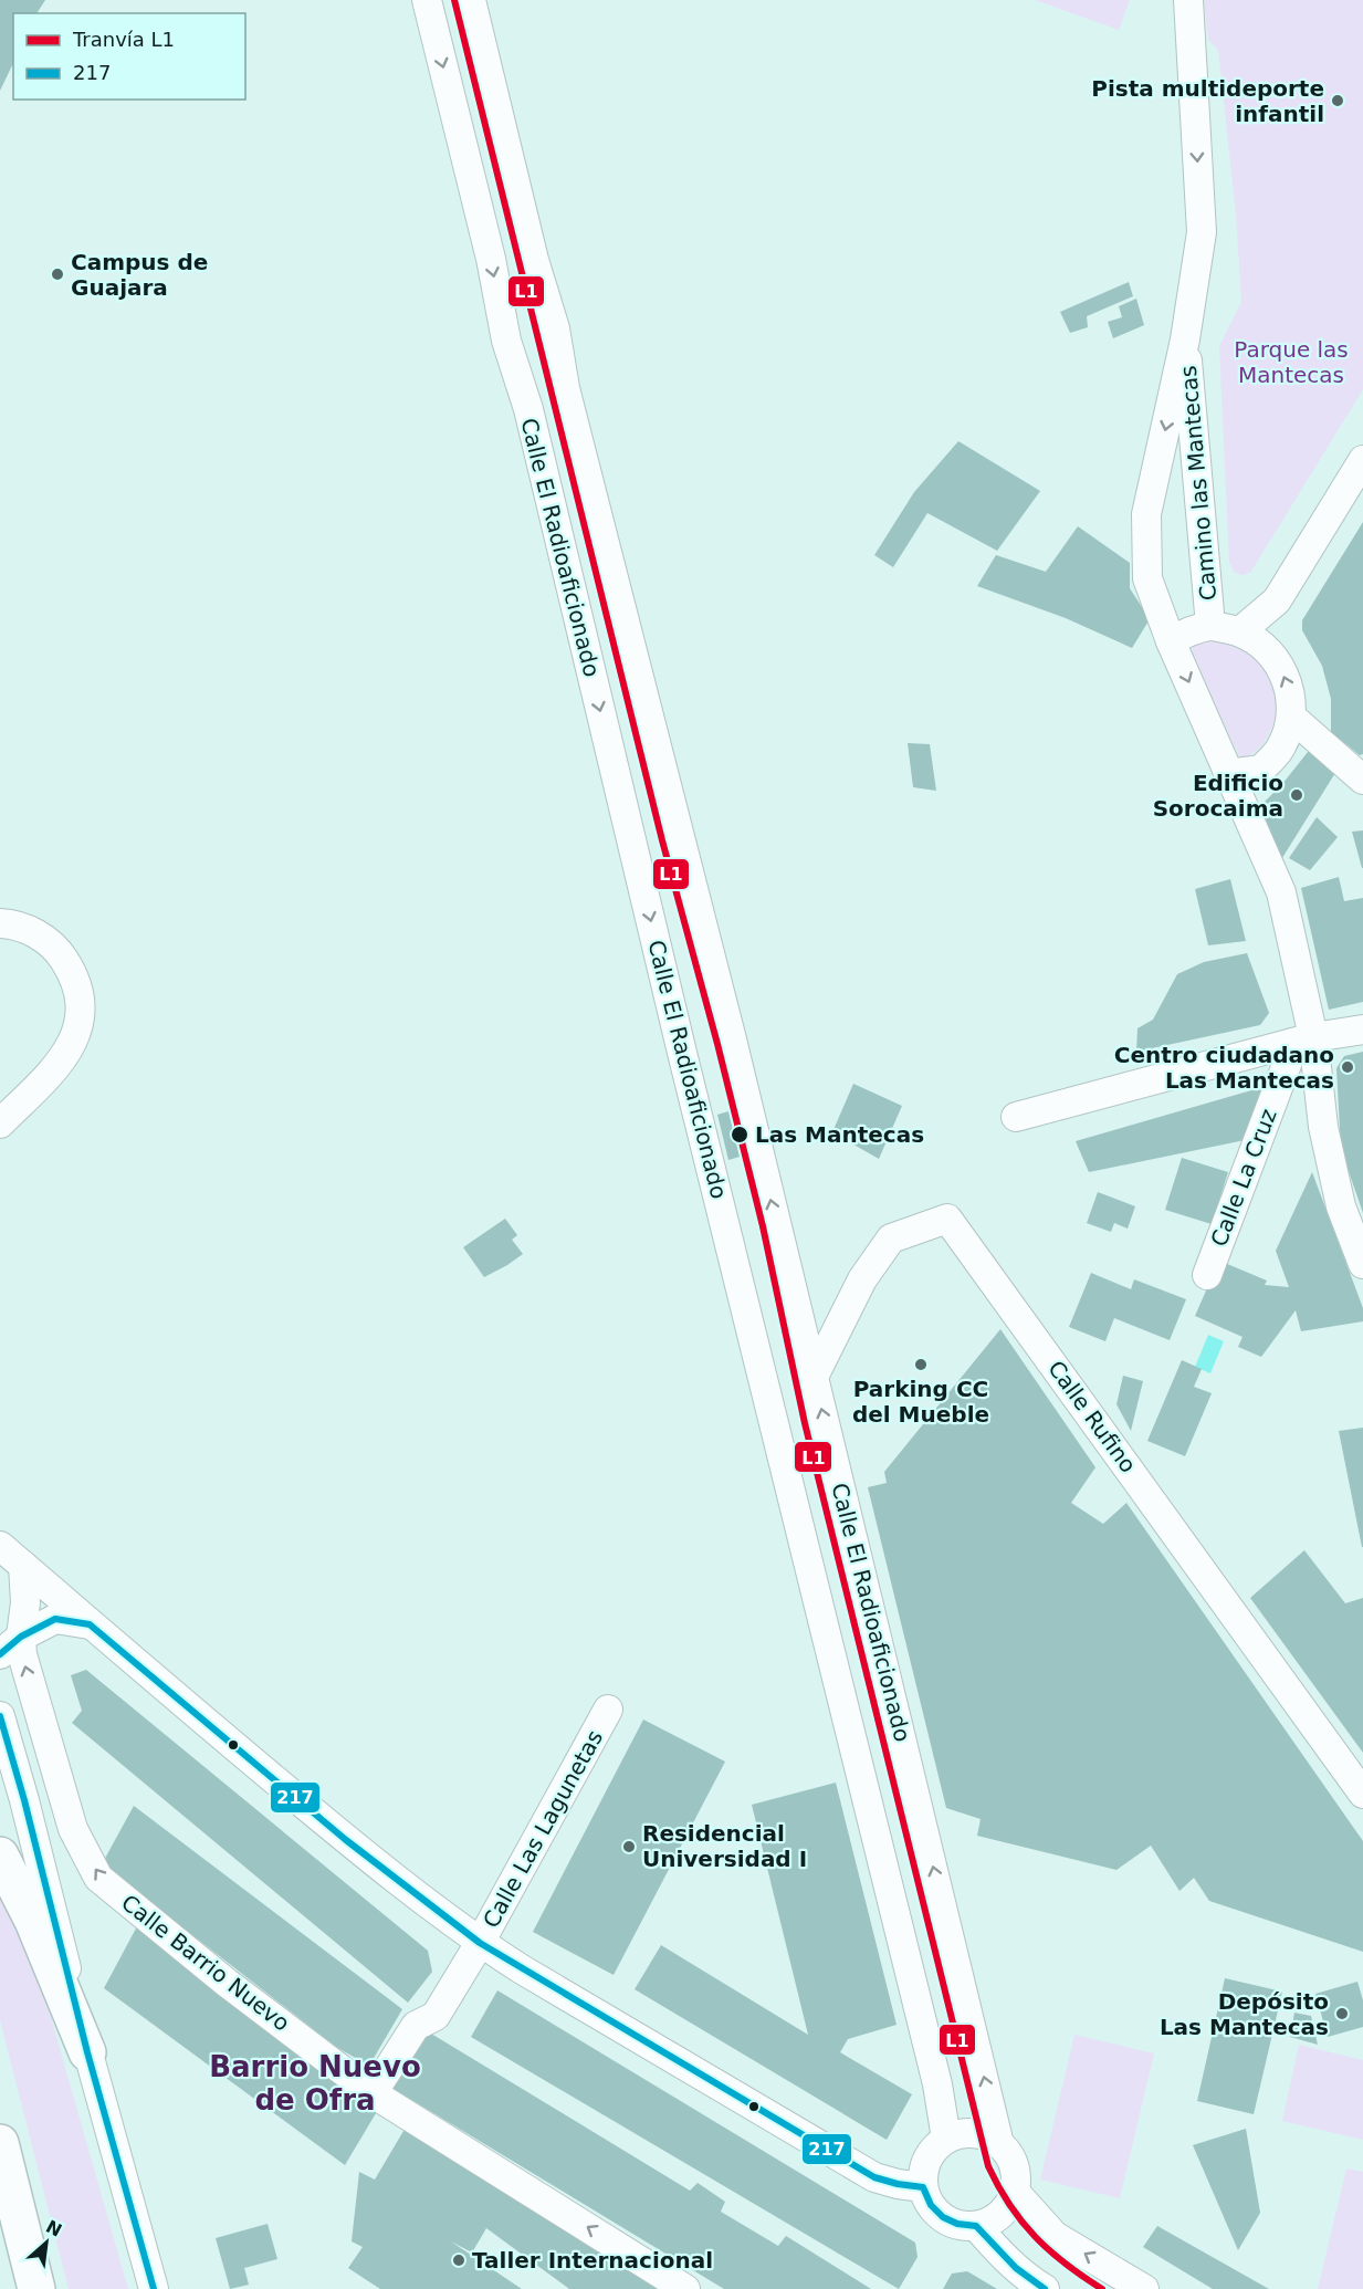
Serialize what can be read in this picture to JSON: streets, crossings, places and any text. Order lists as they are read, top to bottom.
{
  "streets": {
    "street": [
      "Camino las Mantecas",
      "Calle El Radioaficionado",
      "Calle La Cruz",
      "Calle Rufino",
      "Calle Las Lagunetas",
      "Calle Barrio Nuevo"
    ]
  },
  "crossings": [
    ["Camino las Mantecas", "Calle La Cruz"],
    ["Calle El Radioaficionado", "Calle Rufino"],
    ["Calle Las Lagunetas", "Calle Barrio Nuevo"]
  ],
  "districts": ["Barrio Nuevo de Ofra"],
  "parks": ["Parque las Mantecas"],
  "places": [
    "Pista multideporte infantil",
    "Campus de Guajara",
    "Edificio Sorocaima",
    "Centro ciudadano Las Mantecas",
    "Las Mantecas",
    "Parking CC del Mueble",
    "Residencial Universidad I",
    "Depósito Las Mantecas",
    "Taller Internacional"
  ],
  "lines": ["tram line L1", "transit line 217"],
  "legend": ["Tranvía L1", "217"],
  "north": "top right"
}
